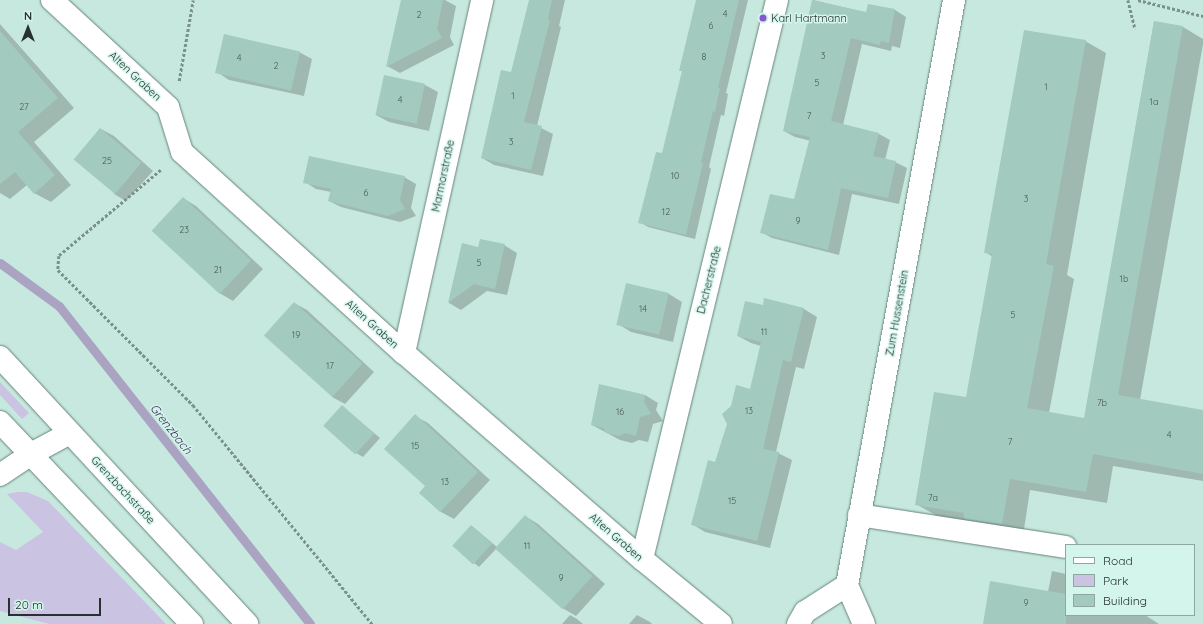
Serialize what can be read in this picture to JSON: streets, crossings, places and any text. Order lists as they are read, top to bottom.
{
  "streets": {
    "street": [
      "Alten Graben",
      "Marmorstraße",
      "Dacherstraße",
      "Zum Hussenstein",
      "Grenzbachstraße"
    ]
  },
  "crossings": [
    ["Alten Graben", "Marmorstraße"],
    ["Alten Graben", "Dacherstraße"]
  ],
  "water": ["Grenzbach"],
  "places": ["Karl Hartmann"],
  "house_numbers": [
    "4",
    "2",
    "6",
    "3",
    "8",
    "4",
    "2",
    "5",
    "1",
    "1",
    "4",
    "1a",
    "27",
    "7",
    "3",
    "25",
    "10",
    "6",
    "3",
    "12",
    "9",
    "23",
    "5",
    "21",
    "1b",
    "14",
    "5",
    "11",
    "19",
    "17",
    "7b",
    "13",
    "16",
    "4",
    "7",
    "15",
    "13",
    "7a",
    "15",
    "11",
    "9",
    "9"
  ],
  "legend": ["Road", "Park", "Building"],
  "scale_bar": "20 m",
  "north": "top"
}
